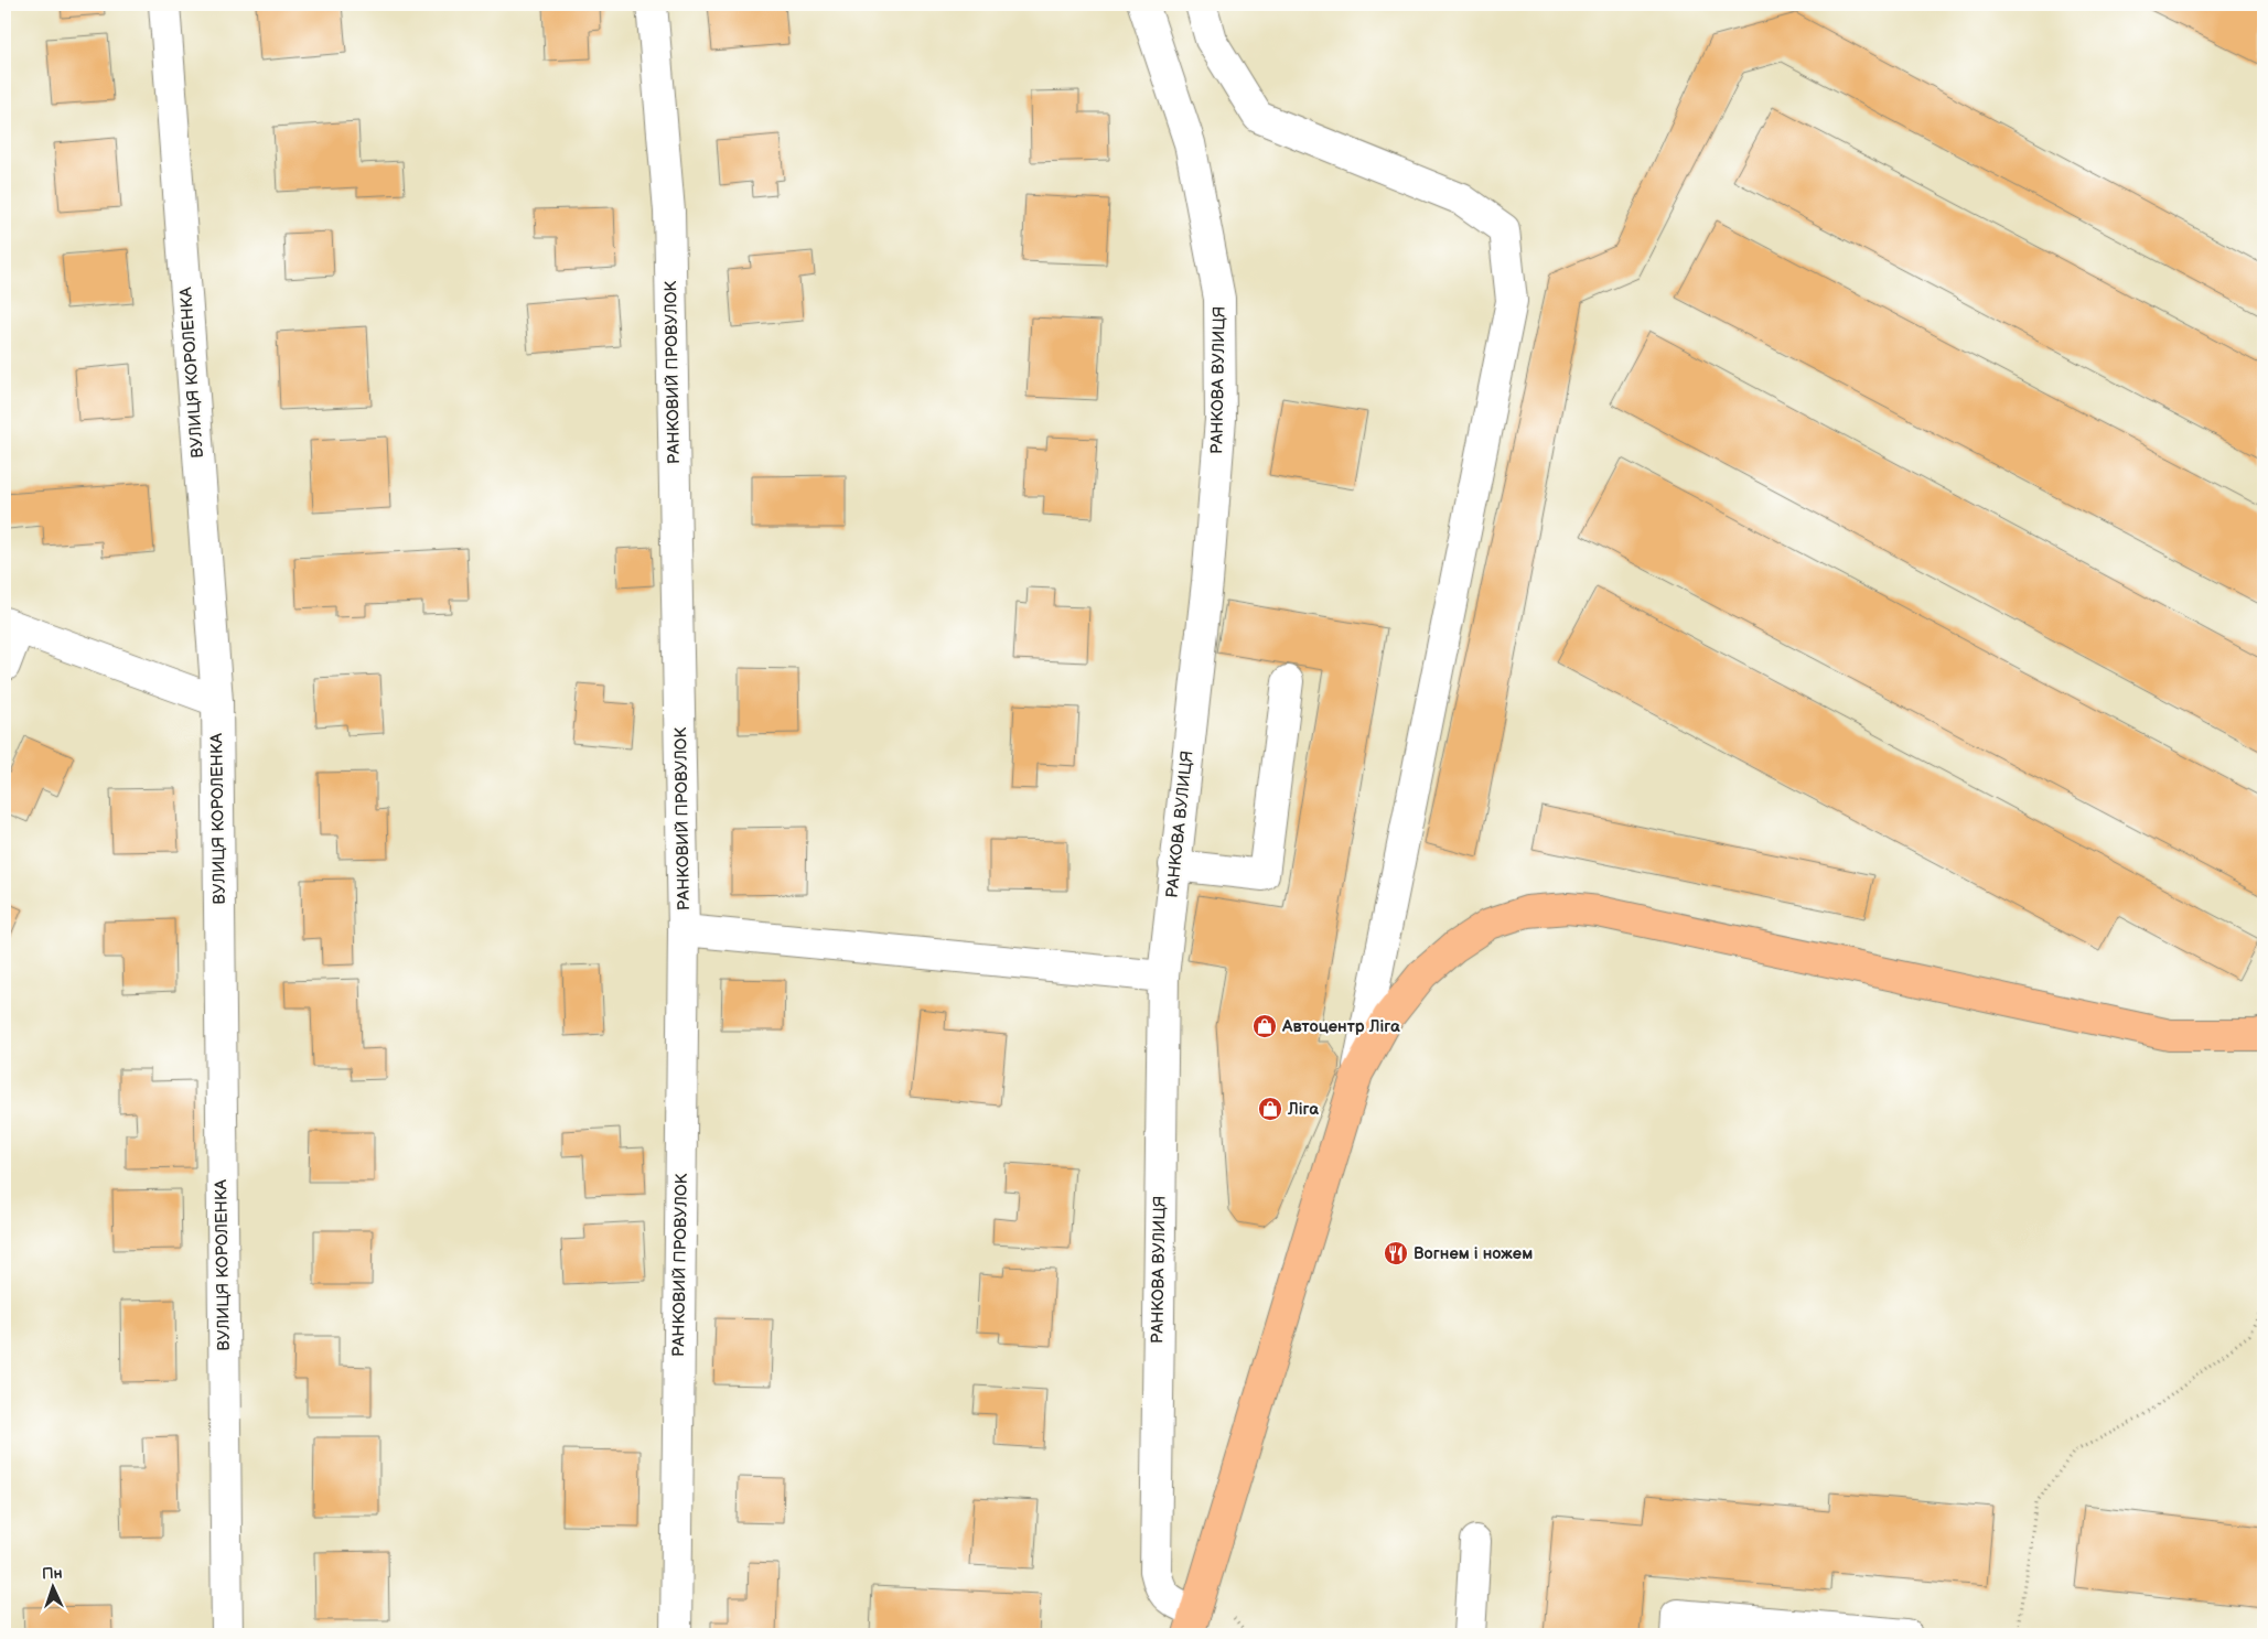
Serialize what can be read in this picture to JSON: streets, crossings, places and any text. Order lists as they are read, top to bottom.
{
  "streets": {
    "street": ["ВУЛИЦЯ КОРОЛЕНКА", "РАНКОВИЙ ПРОВУЛОК", "РАНКОВА ВУЛИЦЯ"]
  },
  "places": {
    "shop": ["Автоцентр Ліга", "Ліга"],
    "restaurant": ["Вогнем і ножем"]
  },
  "north": "top"
}
